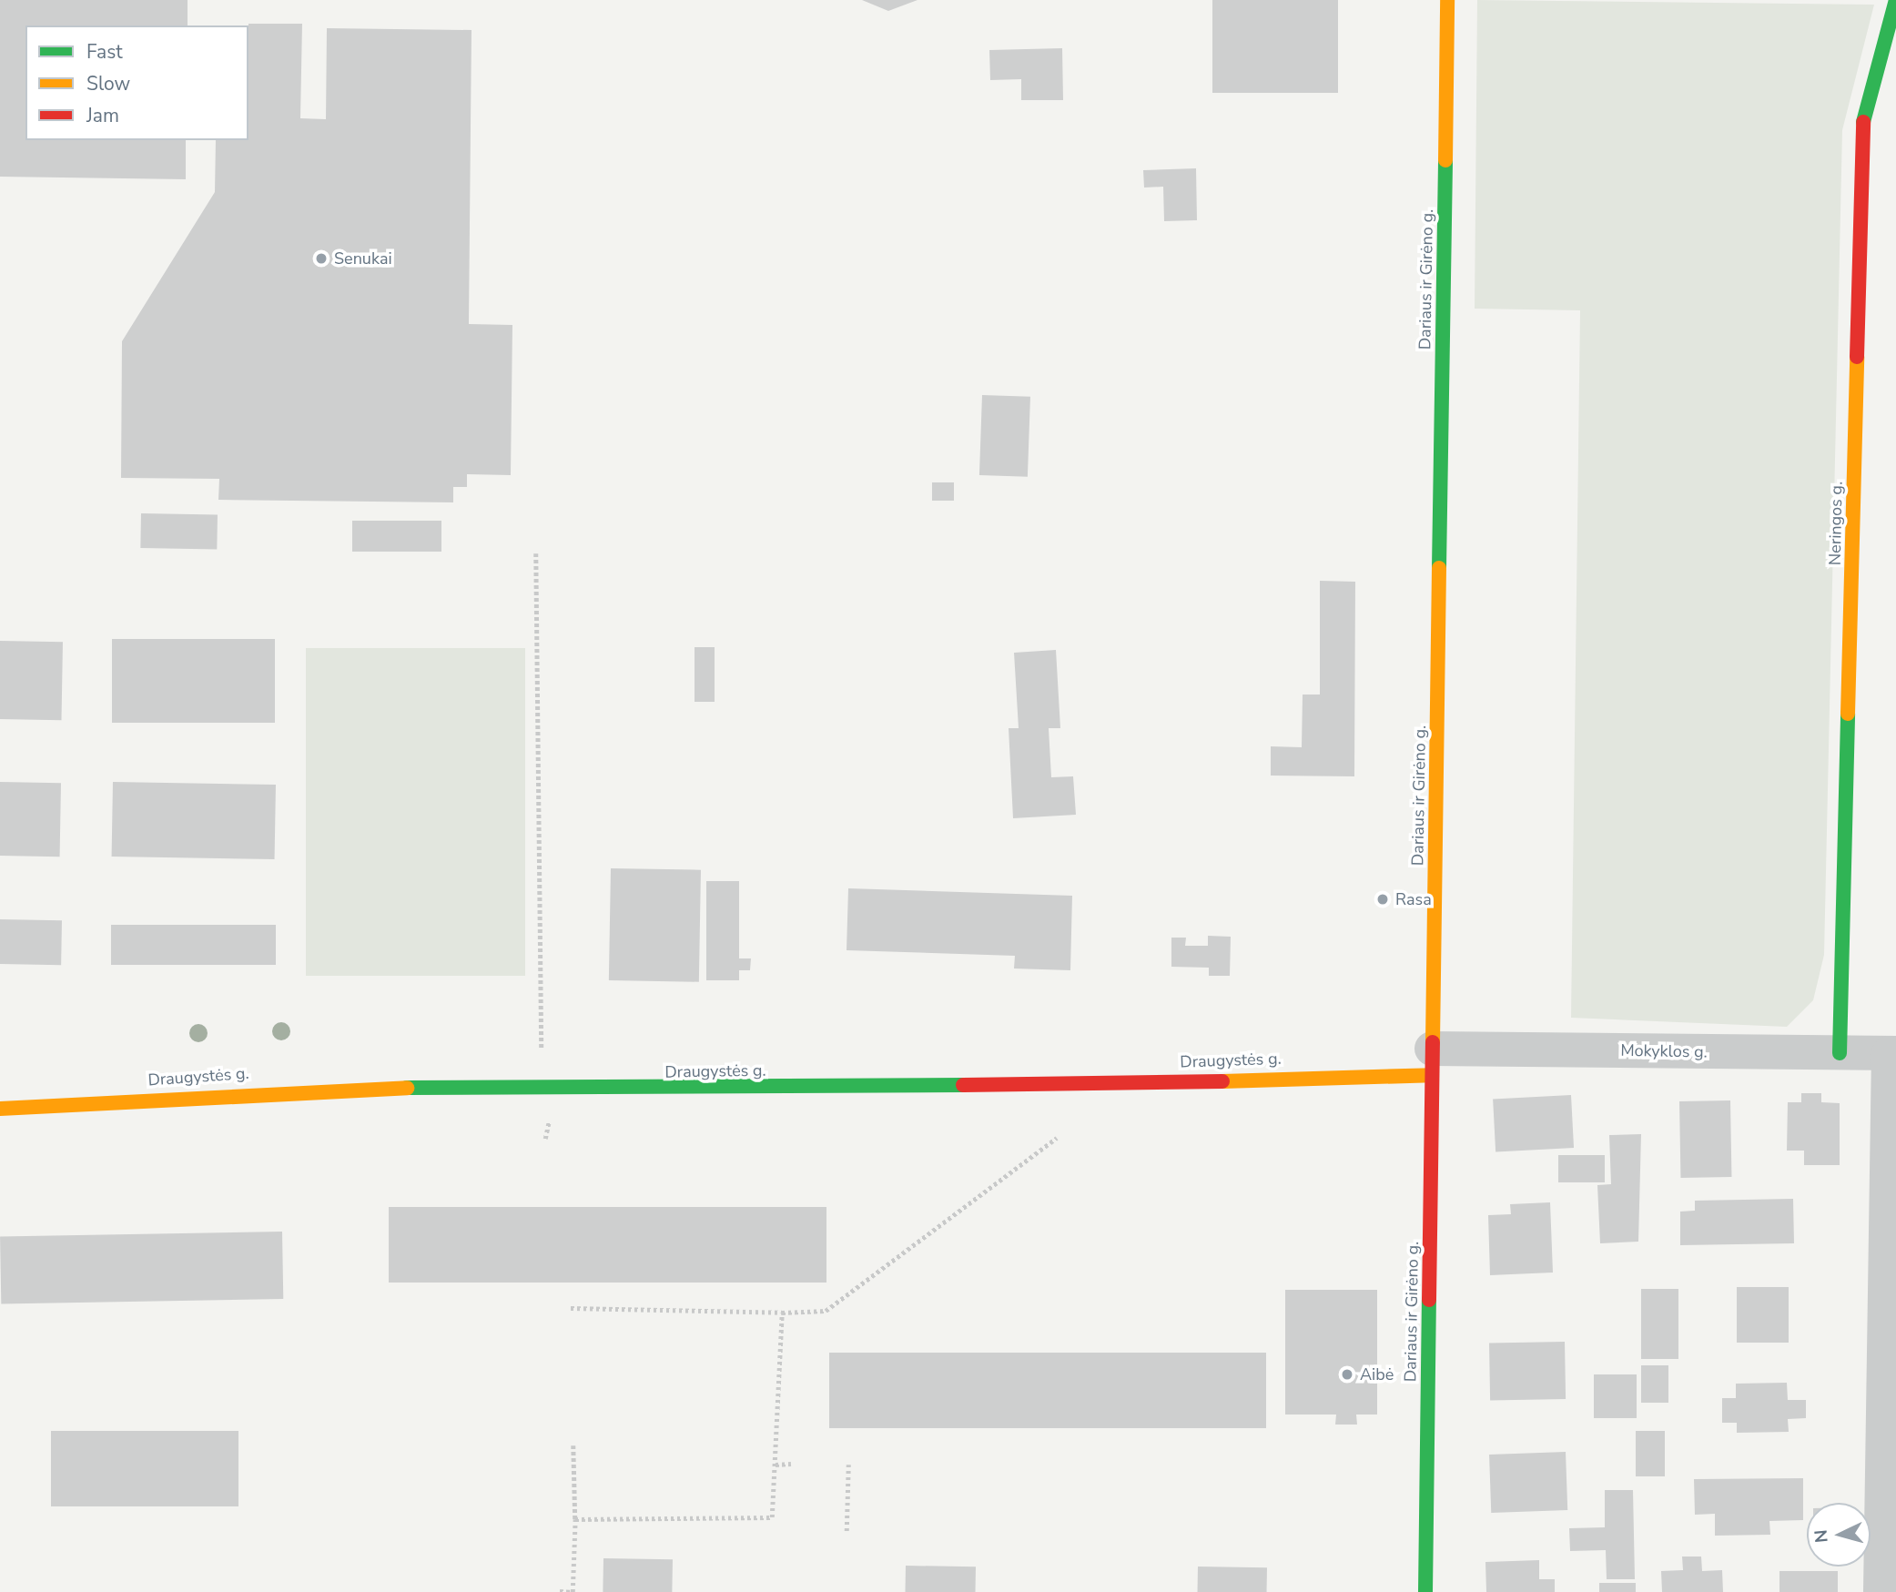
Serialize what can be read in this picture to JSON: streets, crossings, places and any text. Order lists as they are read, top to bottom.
{
  "streets": {
    "street": [
      "Dariaus ir Girėno g.",
      "Neringos g.",
      "Mokyklos g.",
      "Draugystės g."
    ]
  },
  "crossings": [
    ["Dariaus ir Girėno g.", "Mokyklos g."],
    ["Dariaus ir Girėno g.", "Draugystės g."],
    ["Neringos g.", "Mokyklos g."],
    ["Mokyklos g.", "Draugystės g."]
  ],
  "places": ["Senukai", "Rasa", "Aibė"],
  "legend": ["Fast", "Slow", "Jam"],
  "north": "left"
}
